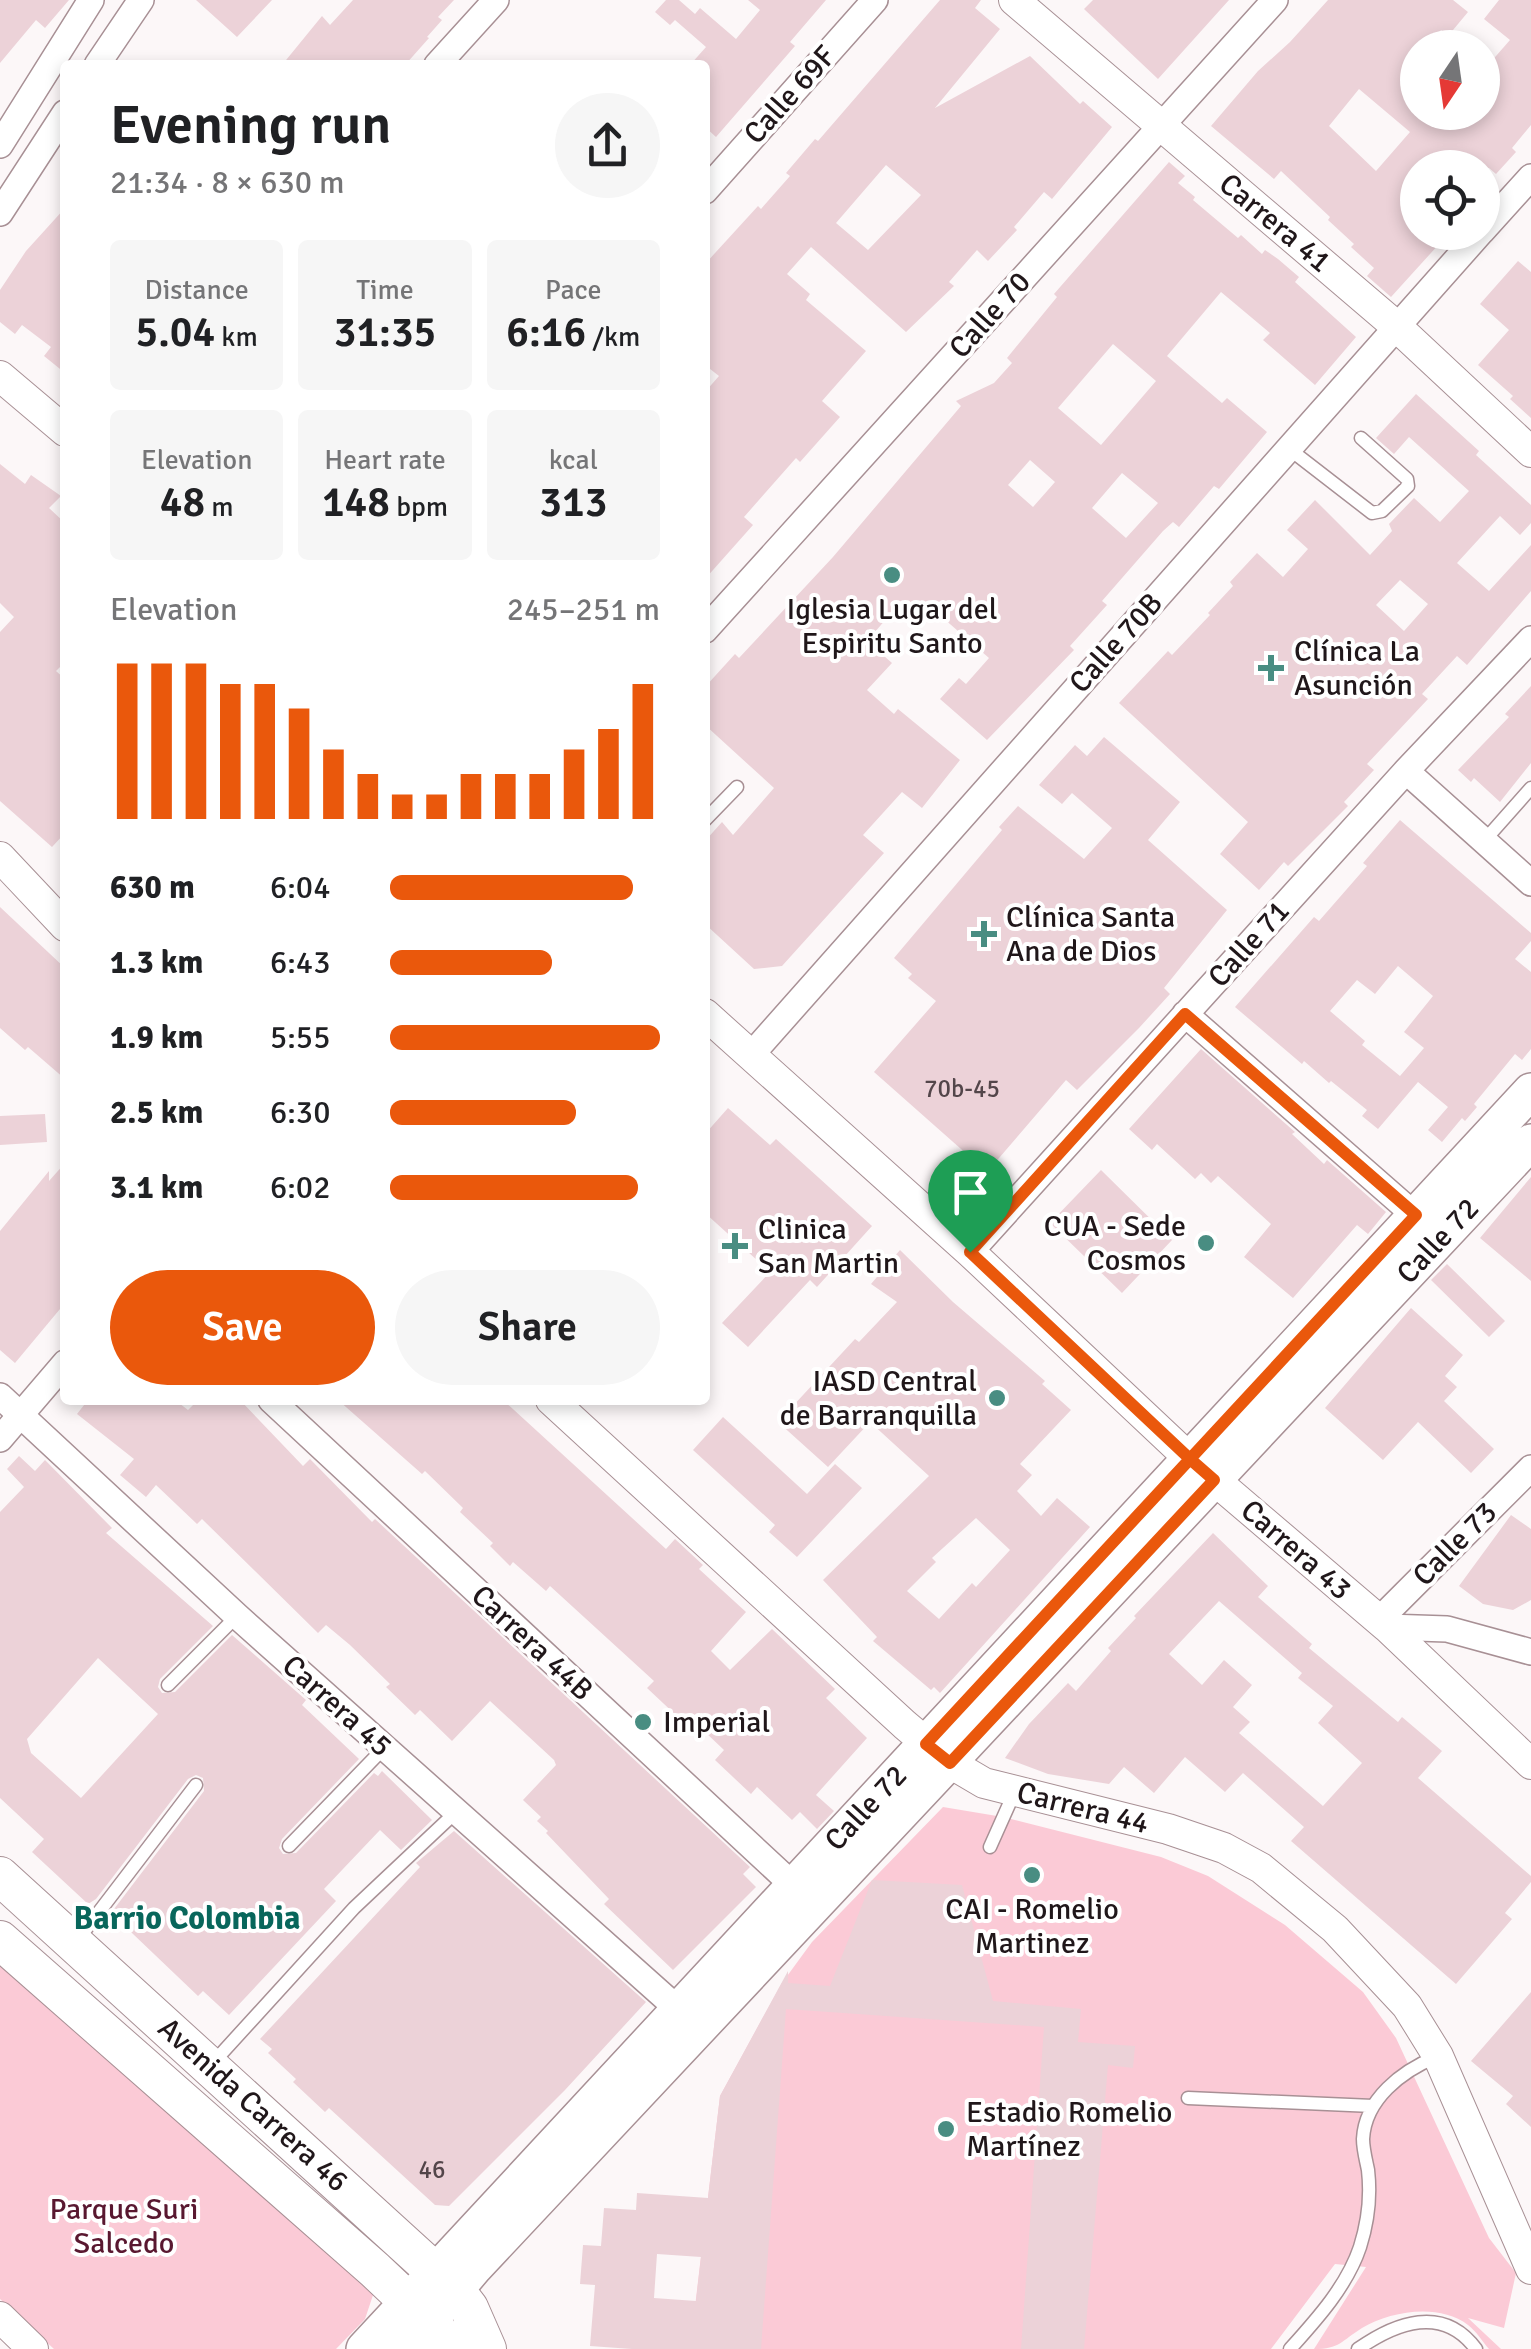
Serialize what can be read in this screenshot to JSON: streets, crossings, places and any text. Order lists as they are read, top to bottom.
{
  "streets": {
    "main road": ["Calle 72", "Avenida Carrera 46"],
    "street": [
      "Calle 69F",
      "Carrera 41",
      "Calle 70",
      "Calle 70B",
      "Calle 71",
      "Calle 73",
      "Carrera 43",
      "Carrera 44B",
      "Carrera 45",
      "Carrera 44"
    ]
  },
  "crossings": [
    ["Carrera 41", "Calle 70"],
    ["Carrera 41", "Calle 70B"],
    ["Calle 70B", "Carrera 43"],
    ["Calle 71", "Carrera 43"],
    ["Calle 72", "Carrera 43"],
    ["Calle 72", "Carrera 44B"],
    ["Calle 72", "Carrera 45"],
    ["Calle 72", "Carrera 44"],
    ["Calle 72", "Avenida Carrera 46"],
    ["Calle 73", "Carrera 43"]
  ],
  "districts": ["Barrio Colombia"],
  "parks": ["Parque Suri Salcedo"],
  "places": {
    "other": [
      "Iglesia Lugar del Espiritu Santo",
      "CUA - Sede Cosmos",
      "IASD Central de Barranquilla",
      "Imperial",
      "CAI - Romelio Martinez",
      "Estadio Romelio Martínez"
    ],
    "health": ["Clínica La Asunción", "Clínica Santa Ana de Dios", "Clinica San Martin"]
  },
  "house_numbers": ["70b-45", "46"],
  "north": "bottom",
  "page": {
    "heading": ["Evening run", "21:34 · 8 × 630 m"],
    "stats": [
      ["Distance", "5.04 km"],
      ["Time", "31:35"],
      ["Pace", "6:16 /km"],
      ["Elevation", "48 m"],
      ["Heart rate", "148 bpm"],
      ["kcal", "313"]
    ],
    "chart": ["Elevation", "245–251 m"],
    "list": [
      {
        "name": "630 m",
        "note": "6:04"
      },
      {
        "name": "1.3 km",
        "note": "6:43"
      },
      {
        "name": "1.9 km",
        "note": "5:55"
      },
      {
        "name": "2.5 km",
        "note": "6:30"
      },
      {
        "name": "3.1 km",
        "note": "6:02"
      }
    ],
    "buttons": ["Save", "Share"]
  }
}
